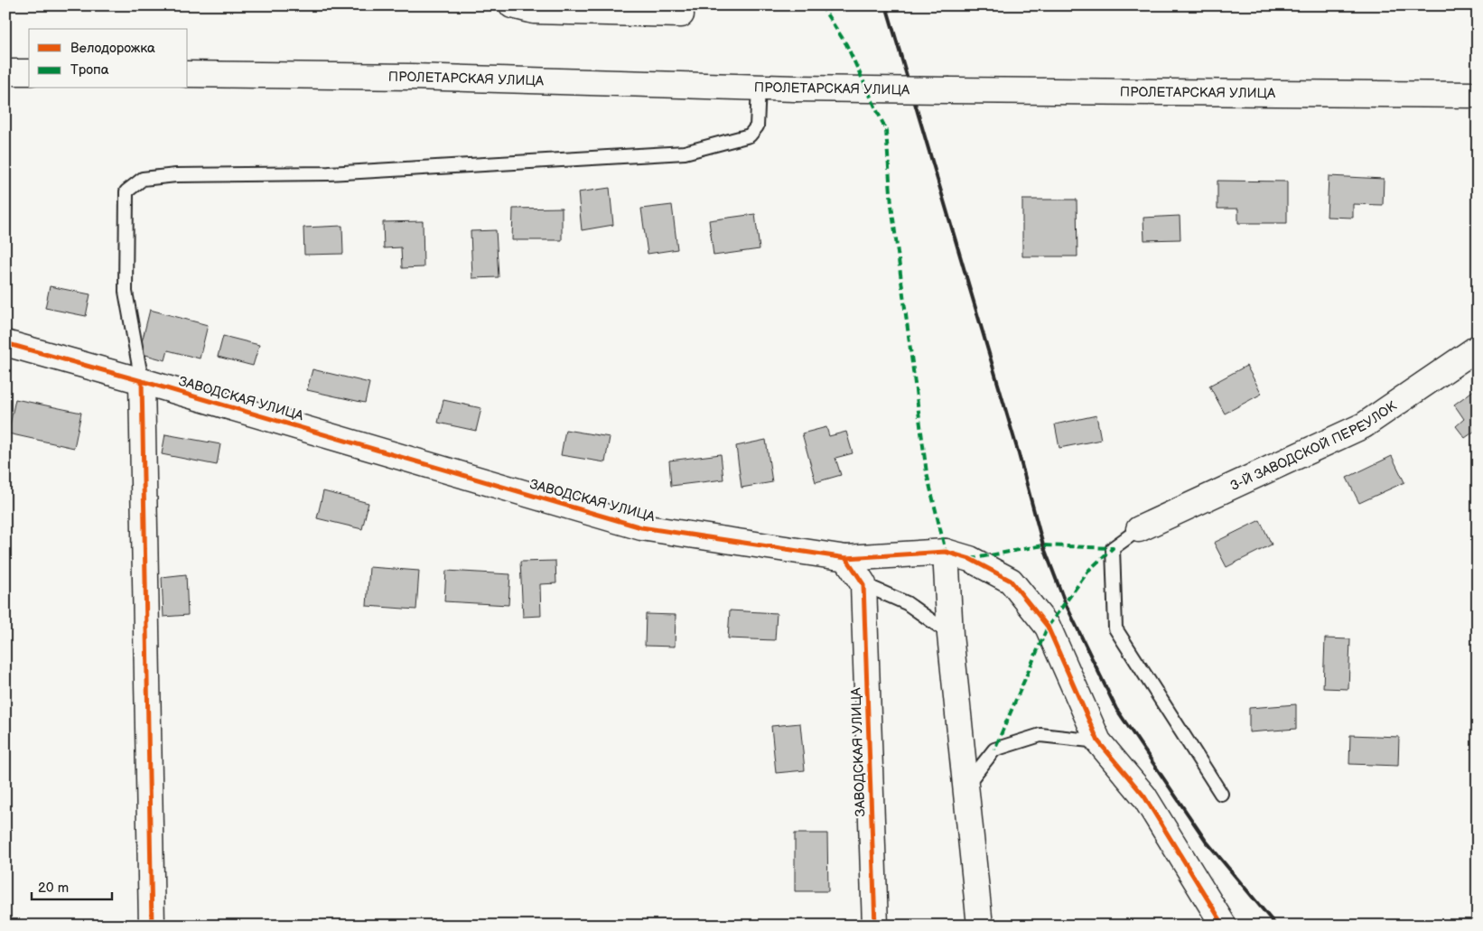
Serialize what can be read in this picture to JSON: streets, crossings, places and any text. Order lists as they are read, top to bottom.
{
  "streets": {
    "street": ["ПРОЛЕТАРСКАЯ УЛИЦА", "ЗАВОДСКАЯ УЛИЦА", "3-Й ЗАВОДСКОЙ ПЕРЕУЛОК"]
  },
  "legend": ["Велодорожка", "Тропа"],
  "scale_bar": "20 m"
}
